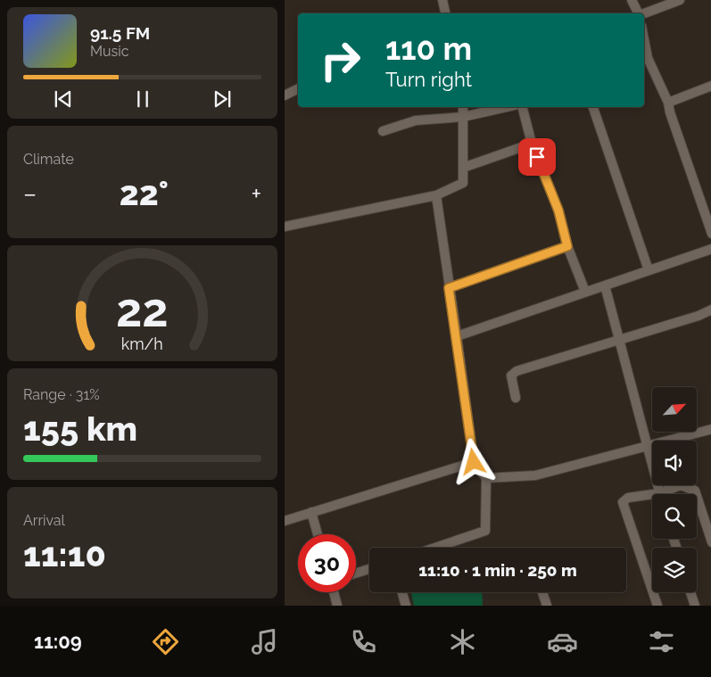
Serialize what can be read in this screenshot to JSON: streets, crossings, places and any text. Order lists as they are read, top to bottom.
{
  "north": "top right",
  "page": {
    "turn": ["110 m", "Turn right"],
    "song": ["91.5 FM", "Music"],
    "tile": [
      "Climate",
      ["Range · 31%", "155 km"],
      ["Arrival", "11:10"]
    ],
    "heat": ["−", "22°", "+"],
    "limit": "30",
    "trip": "11:10 · 1 min · 250 m",
    "tabs": "11:09",
    "gauge": ["22", "km/h"]
  }
}
